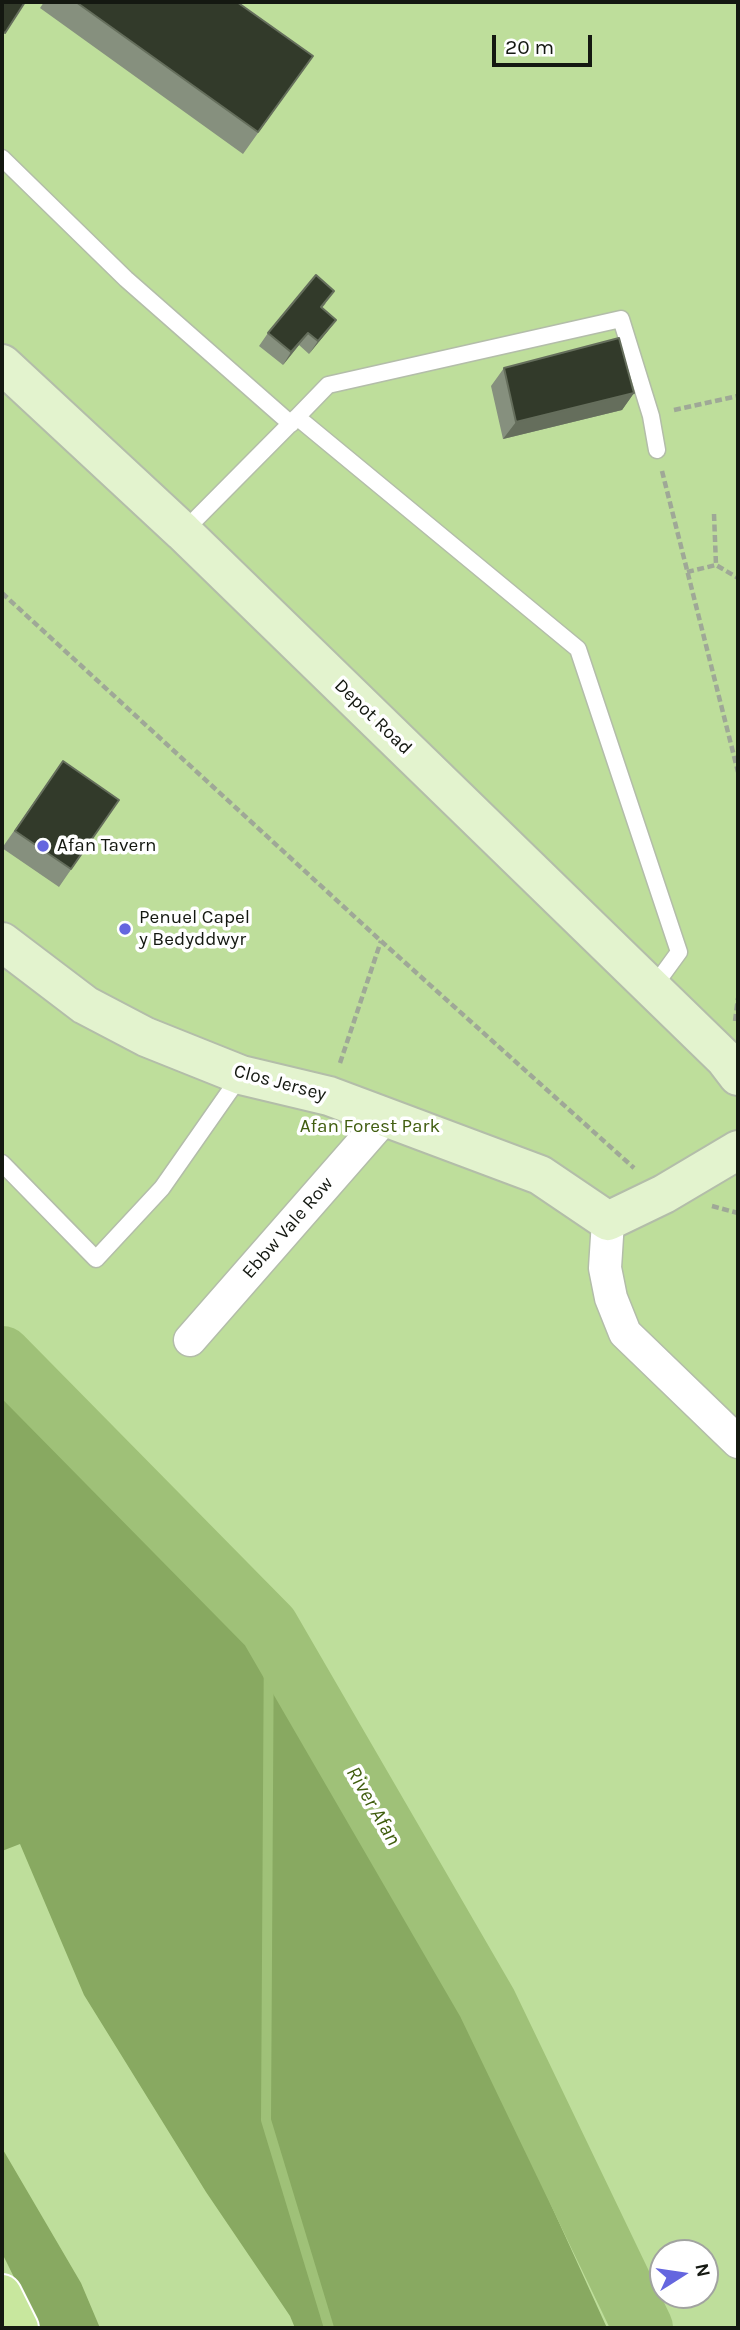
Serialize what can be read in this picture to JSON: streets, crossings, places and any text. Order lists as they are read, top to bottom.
{
  "streets": {
    "main road": ["Depot Road", "Clos Jersey"],
    "street": ["Ebbw Vale Row"]
  },
  "crossings": [
    ["Clos Jersey", "Ebbw Vale Row"]
  ],
  "water": ["River Afan"],
  "parks": ["Afan Forest Park"],
  "places": ["Afan Tavern", "Penuel Capel y Bedyddwyr"],
  "scale_bar": "20 m",
  "north": "right"
}
